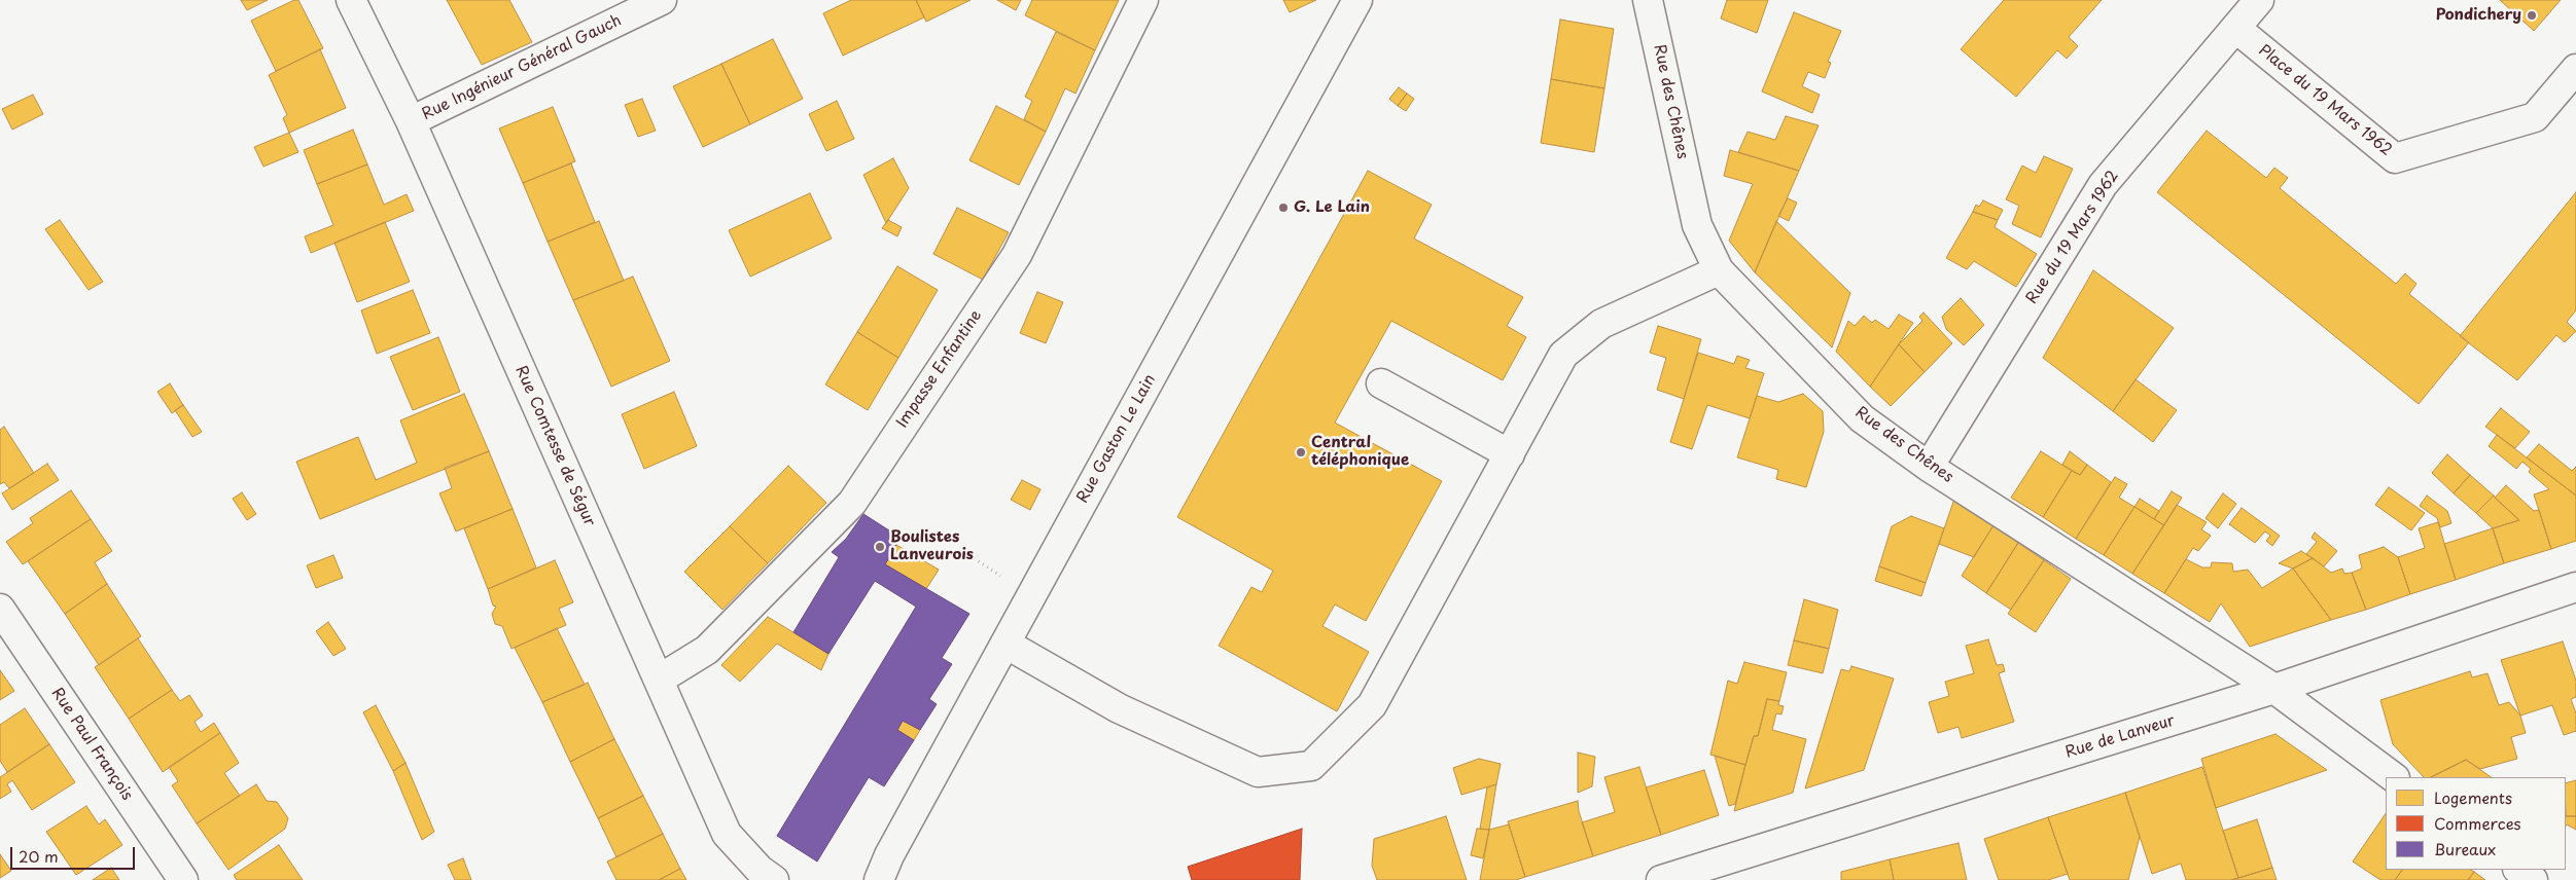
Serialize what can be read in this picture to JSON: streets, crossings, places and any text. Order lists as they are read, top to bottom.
{
  "streets": {
    "street": [
      "Rue Ingénieur Général Gauch",
      "Place du 19 Mars 1962",
      "Rue des Chênes",
      "Rue du 19 Mars 1962",
      "Impasse Enfantine",
      "Rue Gaston Le Lain",
      "Rue Comtesse de Ségur",
      "Rue de Lanveur",
      "Rue Paul François"
    ]
  },
  "crossings": [
    ["Rue Ingénieur Général Gauch", "Rue Comtesse de Ségur"],
    ["Place du 19 Mars 1962", "Rue du 19 Mars 1962"],
    ["Rue des Chênes", "Rue du 19 Mars 1962"],
    ["Rue des Chênes", "Rue de Lanveur"],
    ["Impasse Enfantine", "Rue Comtesse de Ségur"]
  ],
  "places": [
    "Pondichery",
    "G. Le Lain",
    "Central téléphonique",
    "Boulistes Lanveurois"
  ],
  "legend": ["Logements", "Commerces", "Bureaux"],
  "scale_bar": "20 m"
}
